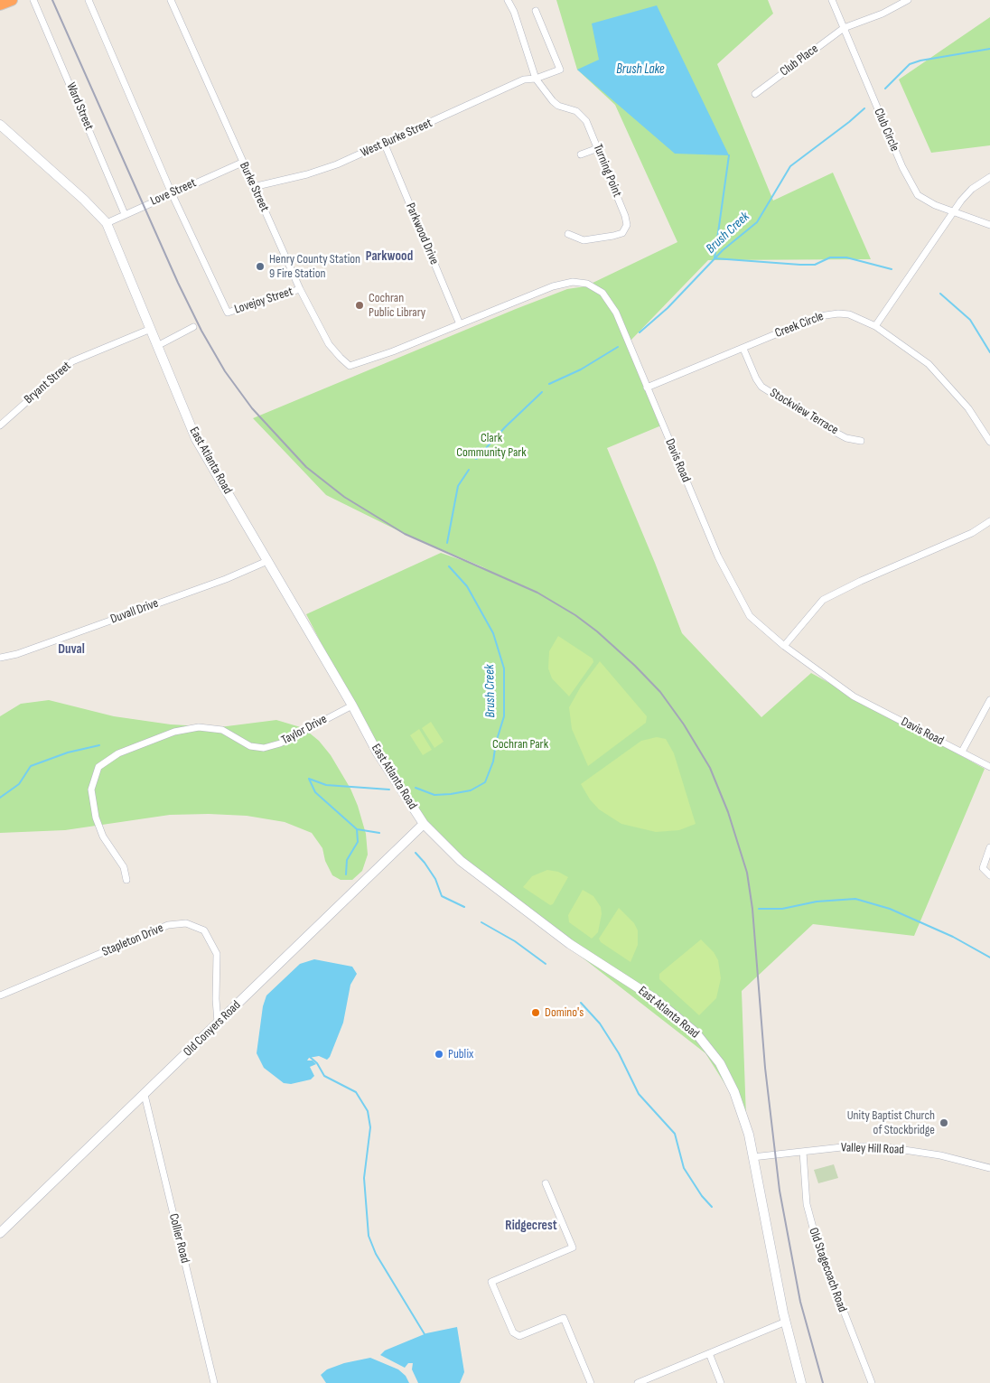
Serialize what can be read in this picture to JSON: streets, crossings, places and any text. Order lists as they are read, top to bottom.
{
  "streets": {
    "street": [
      "Club Place",
      "Ward Street",
      "Club Circle",
      "West Burke Street",
      "Turning Point",
      "Burke Street",
      "Love Street",
      "Parkwood Drive",
      "Lovejoy Street",
      "Creek Circle",
      "Bryant Street",
      "Stockview Terrace",
      "East Atlanta Road",
      "Davis Road",
      "Duvall Drive",
      "Taylor Drive",
      "Stapleton Drive",
      "Old Conyers Road",
      "Valley Hill Road",
      "Collier Road",
      "Old Stagecoach Road"
    ]
  },
  "crossings": [
    ["Club Place", "Club Circle"],
    ["Ward Street", "Love Street"],
    ["West Burke Street", "Turning Point"],
    ["West Burke Street", "Burke Street"],
    ["West Burke Street", "Parkwood Drive"],
    ["Burke Street", "Love Street"],
    ["Burke Street", "Lovejoy Street"],
    ["Burke Street", "Davis Road"],
    ["Love Street", "Lovejoy Street"],
    ["Love Street", "East Atlanta Road"],
    ["Parkwood Drive", "Davis Road"],
    ["Creek Circle", "Stockview Terrace"],
    ["Creek Circle", "Davis Road"],
    ["Bryant Street", "East Atlanta Road"],
    ["East Atlanta Road", "Duvall Drive"],
    ["East Atlanta Road", "Taylor Drive"],
    ["East Atlanta Road", "Old Conyers Road"],
    ["East Atlanta Road", "Valley Hill Road"],
    ["Stapleton Drive", "Old Conyers Road"],
    ["Old Conyers Road", "Collier Road"],
    ["Valley Hill Road", "Old Stagecoach Road"]
  ],
  "districts": ["Parkwood", "Duval", "Ridgecrest"],
  "water": ["Brush Lake", "Brush Creek"],
  "parks": ["Clark Community Park", "Cochran Park"],
  "places": [
    "Henry County Station 9 Fire Station",
    "Cochran Public Library",
    "Domino's",
    "Publix",
    "Unity Baptist Church of Stockbridge"
  ]
}
